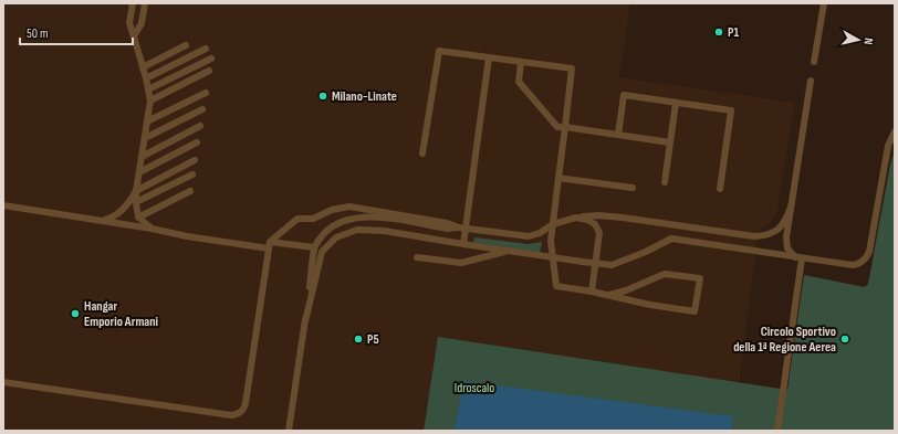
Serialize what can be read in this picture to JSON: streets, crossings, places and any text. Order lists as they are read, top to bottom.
{
  "parks": ["Idroscalo"],
  "places": [
    "P1",
    "Milano-Linate",
    "Hangar Emporio Armani",
    "P5",
    "Circolo Sportivo della 1ª Regione Aerea"
  ],
  "scale_bar": "50 m",
  "north": "right"
}
